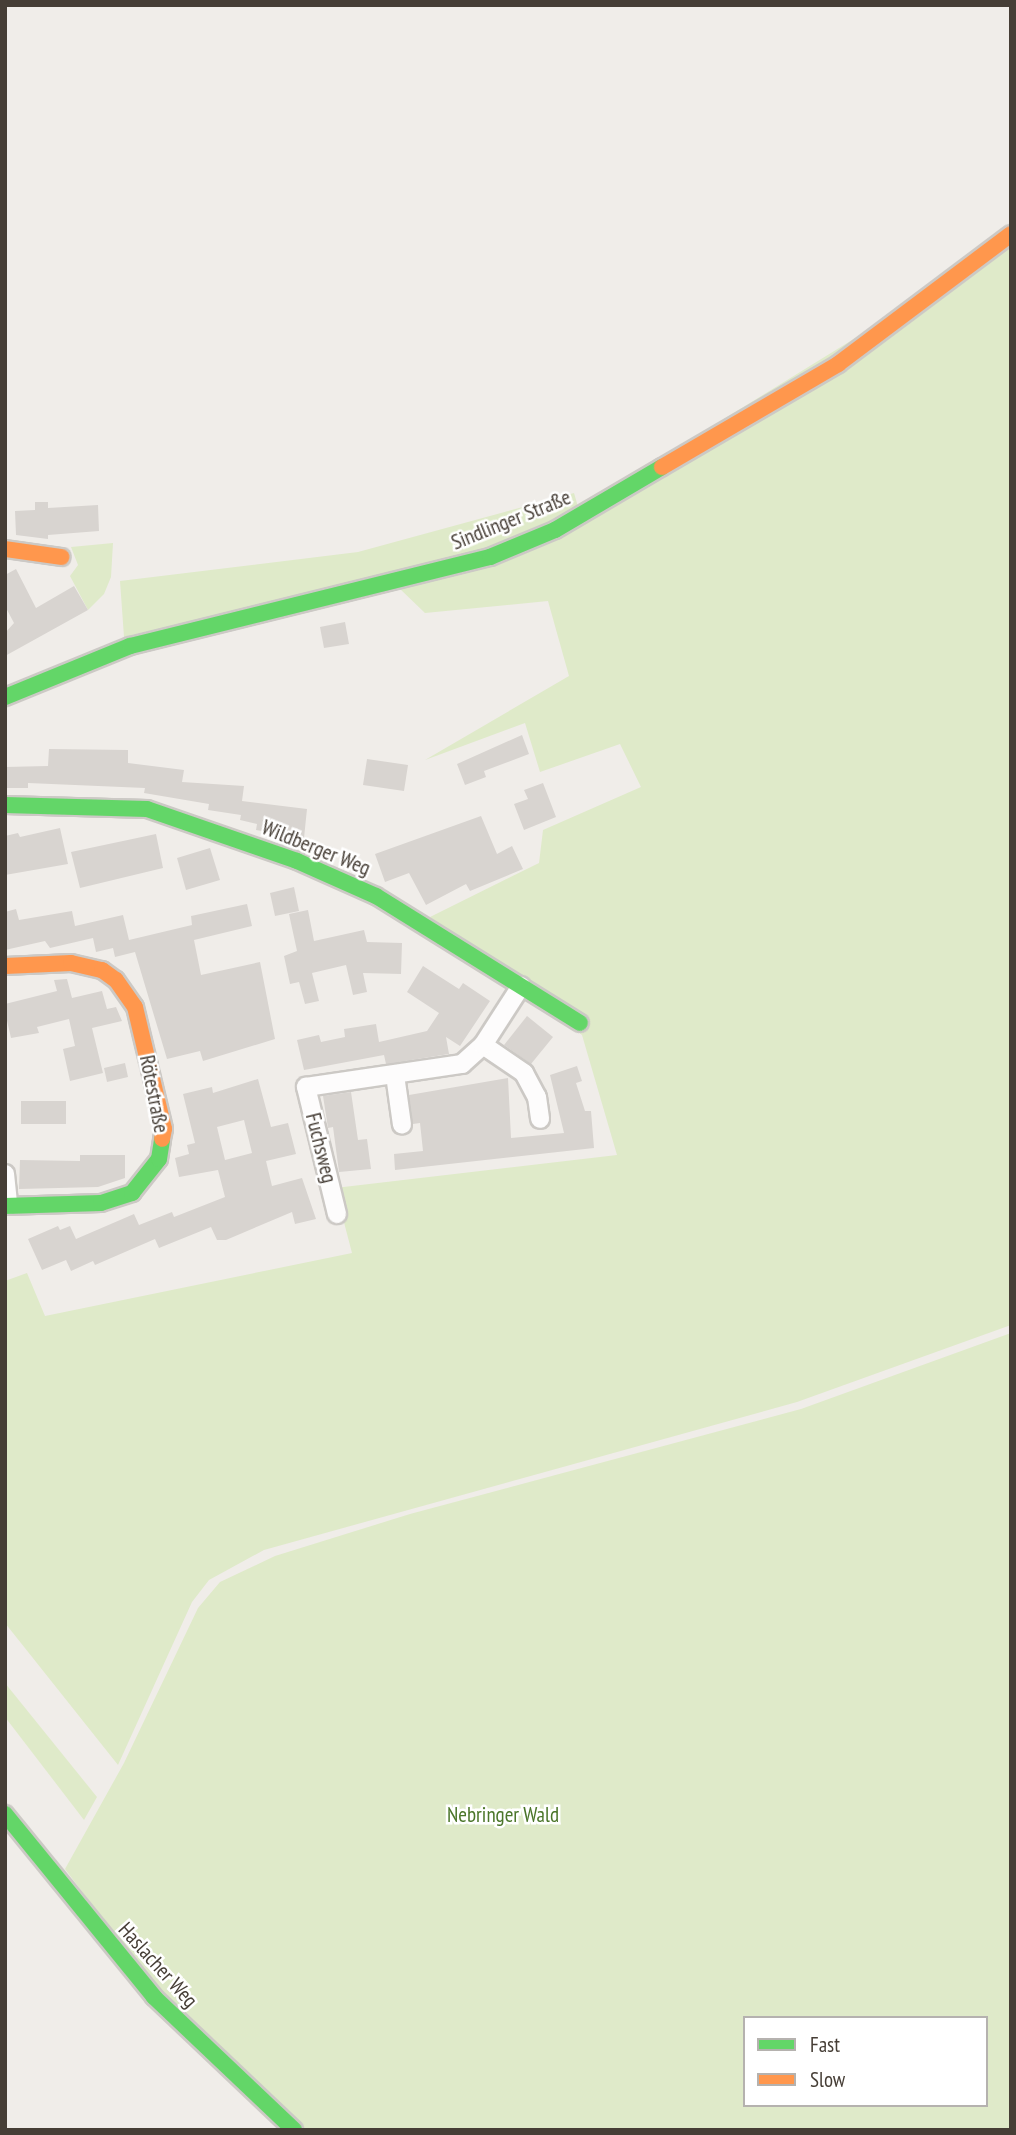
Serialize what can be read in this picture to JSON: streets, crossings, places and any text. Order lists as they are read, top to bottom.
{
  "streets": {
    "street": [
      "Sindlinger Straße",
      "Wildberger Weg",
      "Rötestraße",
      "Fuchsweg",
      "Haslacher Weg"
    ]
  },
  "crossings": [
    ["Wildberger Weg", "Fuchsweg"]
  ],
  "parks": ["Nebringer Wald"],
  "legend": ["Fast", "Slow"]
}
